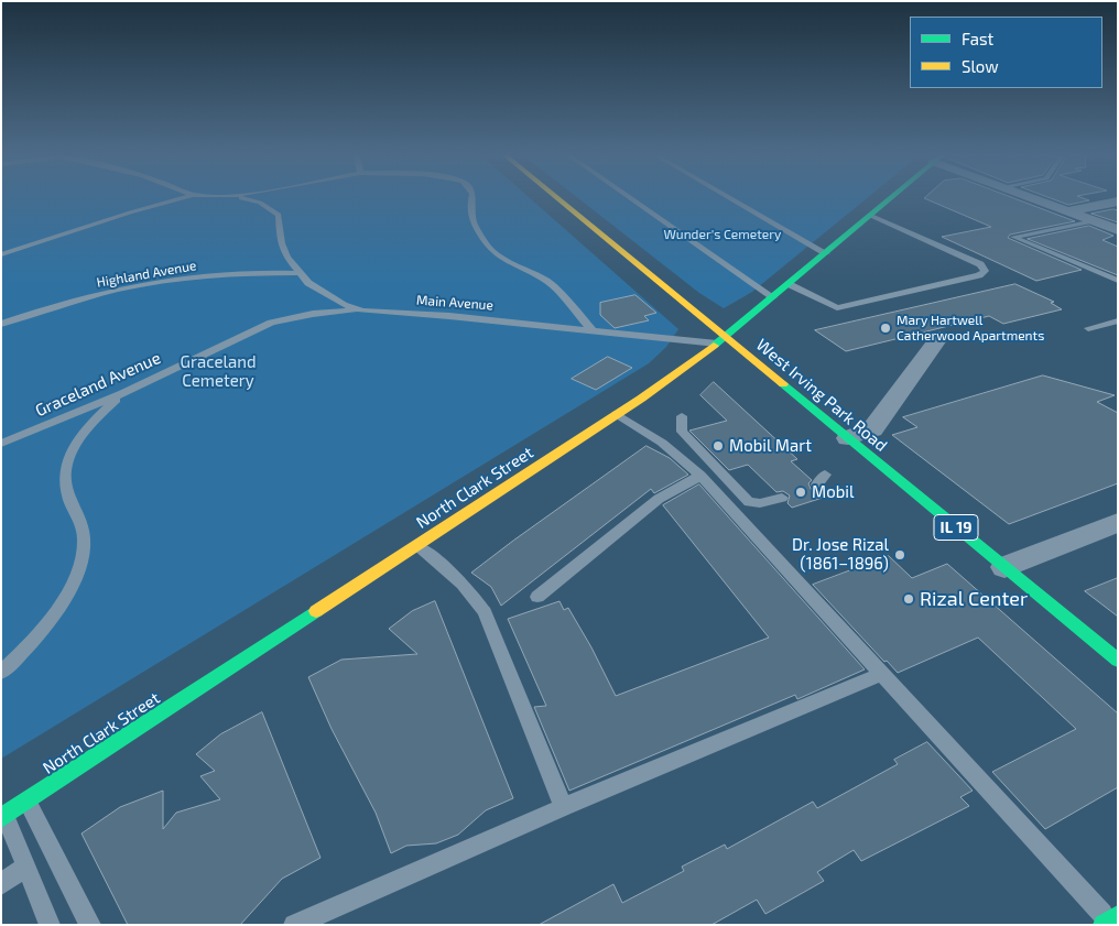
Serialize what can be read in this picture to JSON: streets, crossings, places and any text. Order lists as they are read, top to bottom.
{
  "streets": {
    "main road": ["West Irving Park Road", "North Clark Street", "IL 19"],
    "lane": ["Highland Avenue", "Main Avenue", "Graceland Avenue"]
  },
  "crossings": [
    ["Highland Avenue", "Main Avenue"],
    ["Main Avenue", "Graceland Avenue"],
    ["Main Avenue", "West Irving Park Road"],
    ["Main Avenue", "North Clark Street"],
    ["West Irving Park Road", "North Clark Street"]
  ],
  "parks": ["Wunder's Cemetery", "Graceland Cemetery"],
  "places": [
    "Mary Hartwell Catherwood Apartments",
    "Mobil Mart",
    "Mobil",
    "Dr. Jose Rizal (1861–1896)",
    "Rizal Center"
  ],
  "legend": ["Fast", "Slow"]
}
